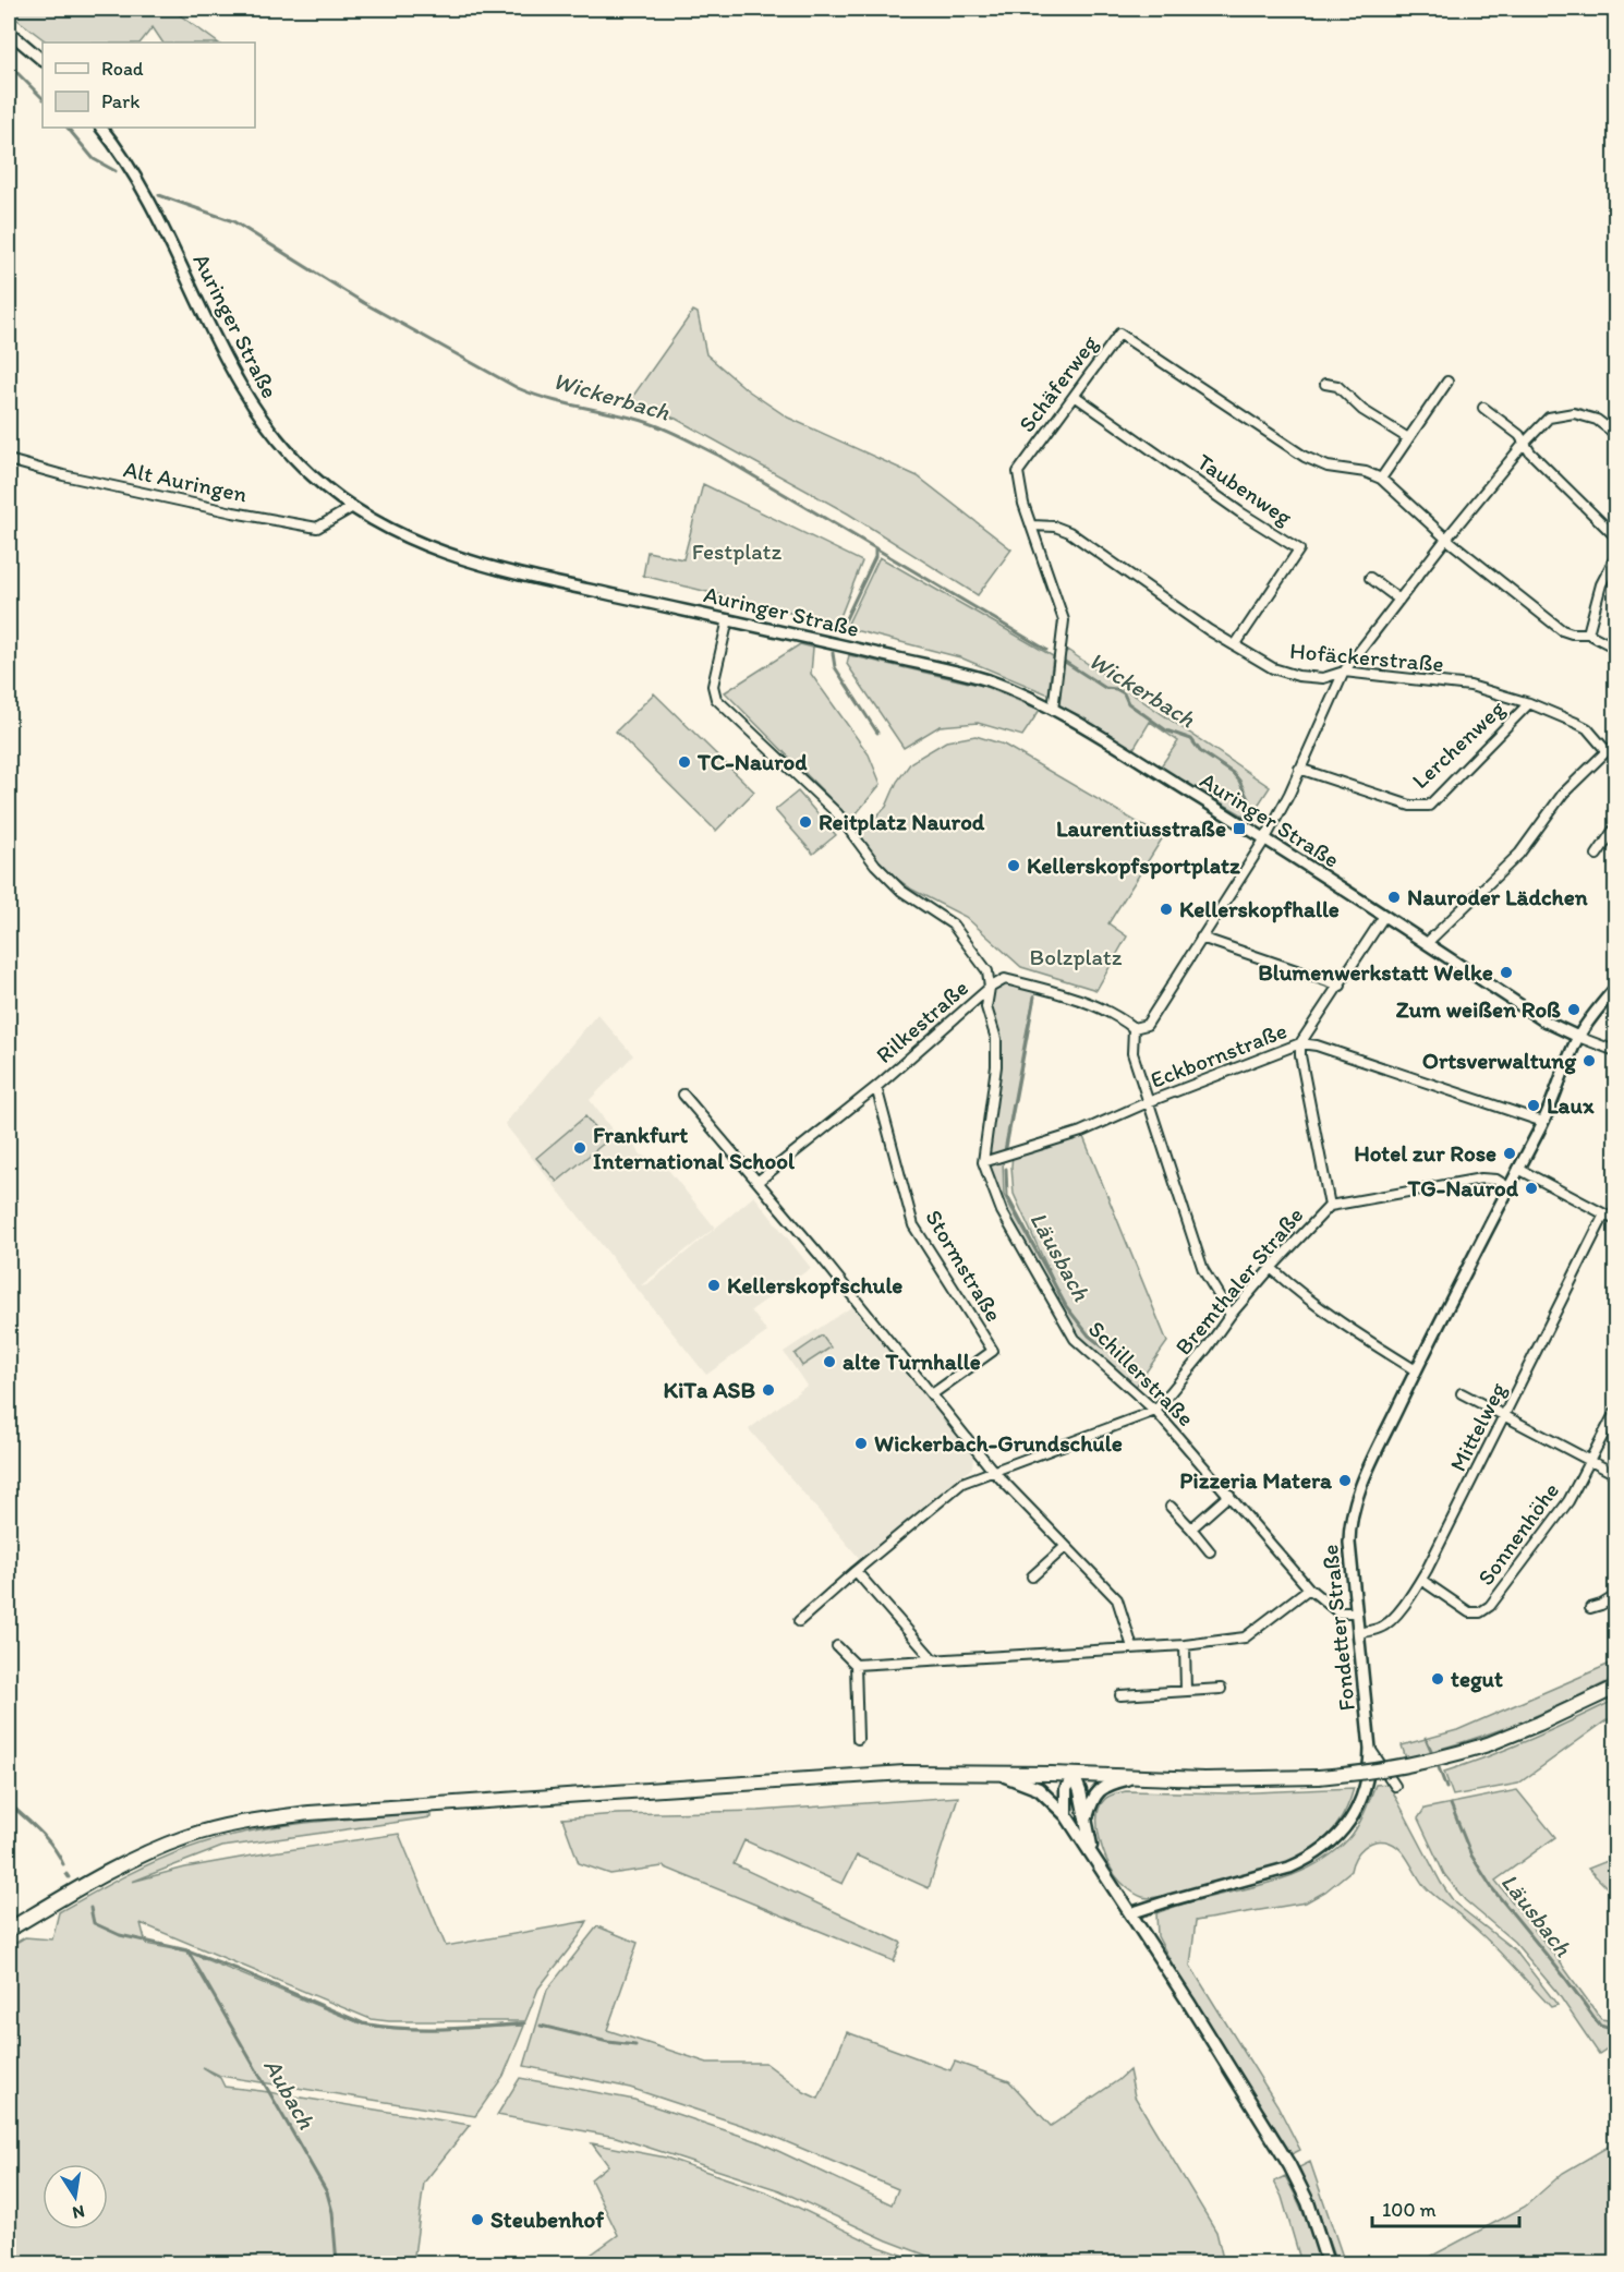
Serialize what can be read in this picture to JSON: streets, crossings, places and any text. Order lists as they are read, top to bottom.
{
  "streets": {
    "street": [
      "Auringer Straße",
      "Schäferweg",
      "Alt Auringen",
      "Taubenweg",
      "Hofäckerstraße",
      "Lerchenweg",
      "Rilkestraße",
      "Eckbornstraße",
      "Stormstraße",
      "Bremthaler Straße",
      "Schillerstraße",
      "Mittelweg",
      "Sonnenhöhe",
      "Fondetter Straße"
    ]
  },
  "crossings": [
    ["Auringer Straße", "Schäferweg"],
    ["Auringer Straße", "Alt Auringen"],
    ["Auringer Straße", "Schillerstraße"],
    ["Auringer Straße", "Fondetter Straße"],
    ["Schäferweg", "Taubenweg"],
    ["Schäferweg", "Hofäckerstraße"],
    ["Taubenweg", "Hofäckerstraße"],
    ["Hofäckerstraße", "Lerchenweg"],
    ["Rilkestraße", "Stormstraße"],
    ["Rilkestraße", "Schillerstraße"],
    ["Eckbornstraße", "Schillerstraße"],
    ["Eckbornstraße", "Fondetter Straße"],
    ["Bremthaler Straße", "Schillerstraße"],
    ["Bremthaler Straße", "Fondetter Straße"],
    ["Schillerstraße", "Fondetter Straße"],
    ["Mittelweg", "Sonnenhöhe"],
    ["Mittelweg", "Fondetter Straße"]
  ],
  "water": ["Wickerbach", "Läusbach", "Aubach"],
  "parks": ["Festplatz", "Bolzplatz"],
  "places": {
    "other": [
      "TC-Naurod",
      "Reitplatz Naurod",
      "Kellerskopfsportplatz",
      "Nauroder Lädchen",
      "Kellerskopfhalle",
      "Blumenwerkstatt Welke",
      "Zum weißen Roß",
      "Ortsverwaltung",
      "Laux",
      "Frankfurt International School",
      "Hotel zur Rose",
      "TG-Naurod",
      "Kellerskopfschule",
      "alte Turnhalle",
      "KiTa ASB",
      "Wickerbach-Grundschule",
      "Pizzeria Matera",
      "tegut",
      "Steubenhof"
    ],
    "transit": ["Laurentiusstraße"]
  },
  "legend": ["Road", "Park"],
  "scale_bar": "100 m",
  "north": "bottom"
}
